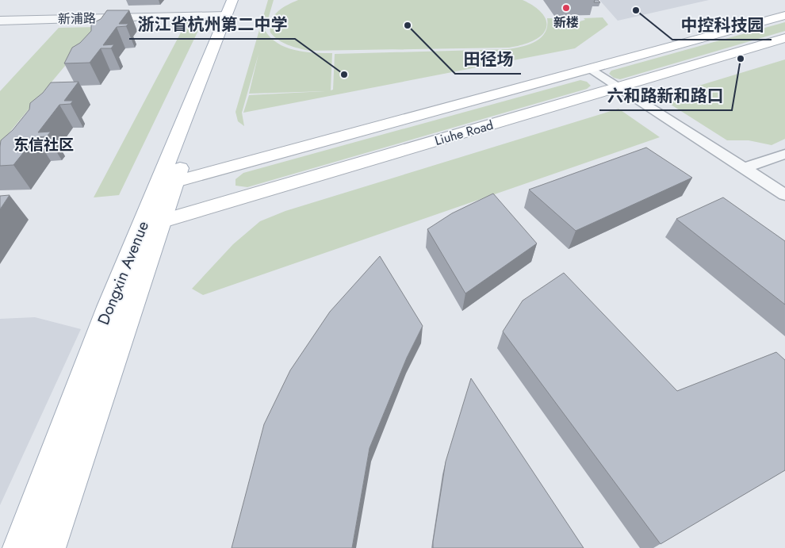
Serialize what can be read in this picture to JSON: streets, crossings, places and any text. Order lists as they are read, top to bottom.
{
  "streets": {
    "main road": ["Liuhe Road", "Dongxin Avenue"],
    "street": ["新浦路"]
  },
  "crossings": [
    ["新浦路", "Dongxin Avenue"],
    ["Liuhe Road", "Dongxin Avenue"]
  ],
  "districts": ["东信社区"],
  "places": [
    "新楼",
    "中控科技园",
    "田径场",
    "六和路新和路口",
    "浙江省杭州第二中学"
  ]
}
